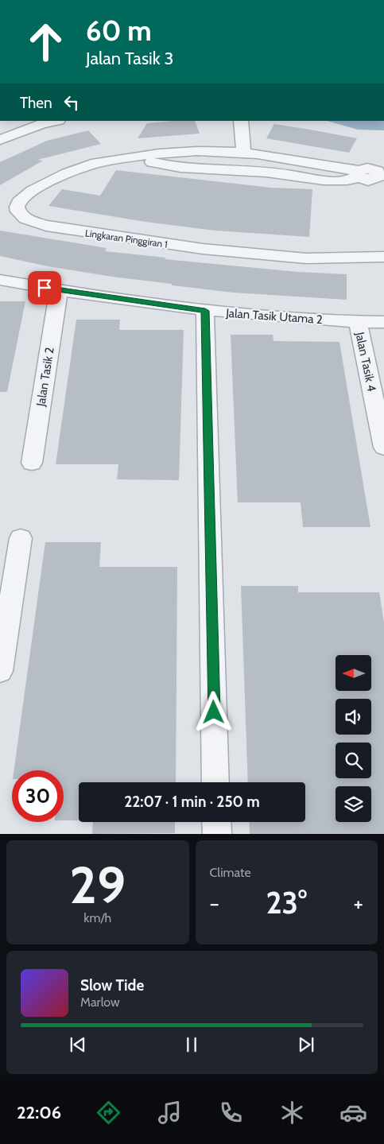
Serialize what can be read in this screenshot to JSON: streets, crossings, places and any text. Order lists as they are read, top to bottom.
{
  "streets": {
    "street": [
      "Lingkaran Pinggiran 1",
      "Jalan Tasik Utama 2",
      "Jalan Tasik 4",
      "Jalan Tasik 2"
    ]
  },
  "crossings": [
    ["Jalan Tasik Utama 2", "Jalan Tasik 4"],
    ["Jalan Tasik Utama 2", "Jalan Tasik 2"]
  ],
  "north": "left",
  "page": {
    "turn": ["60 m", "Jalan Tasik 3"],
    "then": "Then",
    "limit": "30",
    "trip": "22:07 · 1 min · 250 m",
    "tile": [
      ["29", "km/h"],
      "Climate"
    ],
    "heat": ["−", "23°", "+"],
    "song": ["Slow Tide", "Marlow"],
    "tabs": "22:06"
  }
}
